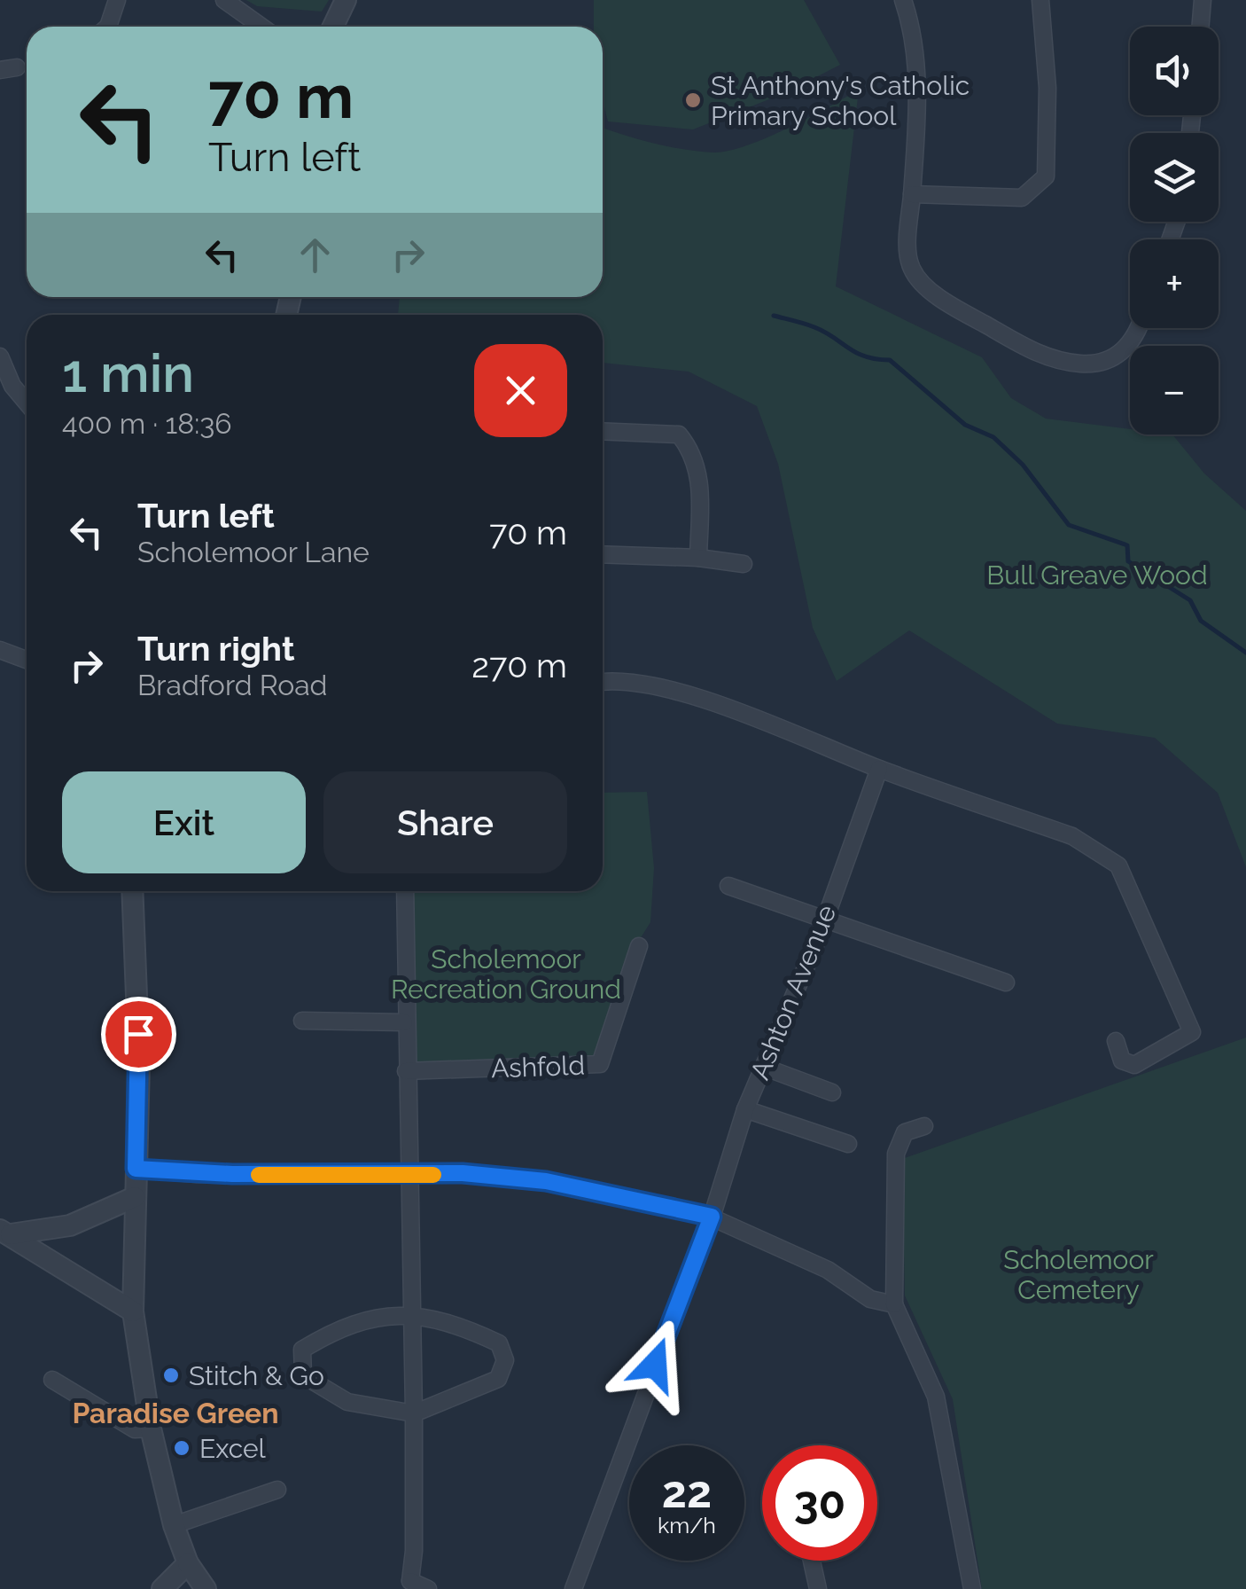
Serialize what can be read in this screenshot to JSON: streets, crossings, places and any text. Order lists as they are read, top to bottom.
{
  "streets": {
    "street": ["Ashton Avenue", "Ashfold"]
  },
  "districts": ["Paradise Green"],
  "parks": ["Bull Greave Wood", "Scholemoor Recreation Ground", "Scholemoor Cemetery"],
  "places": ["St Anthony's Catholic Primary School", "Stitch & Go", "Excel"],
  "page": {
    "map_buttons": ["+", "−"],
    "turn": ["70 m", "Turn left"],
    "heading": ["1 min", "400 m · 18:36"],
    "list": [
      {
        "name": "Turn left",
        "note": "Scholemoor Lane",
        "value": "70 m"
      },
      {
        "name": "Turn right",
        "note": "Bradford Road",
        "value": "270 m"
      }
    ],
    "buttons": ["Exit", "Share"],
    "speed": "22 km/h",
    "limit": "30"
  }
}
